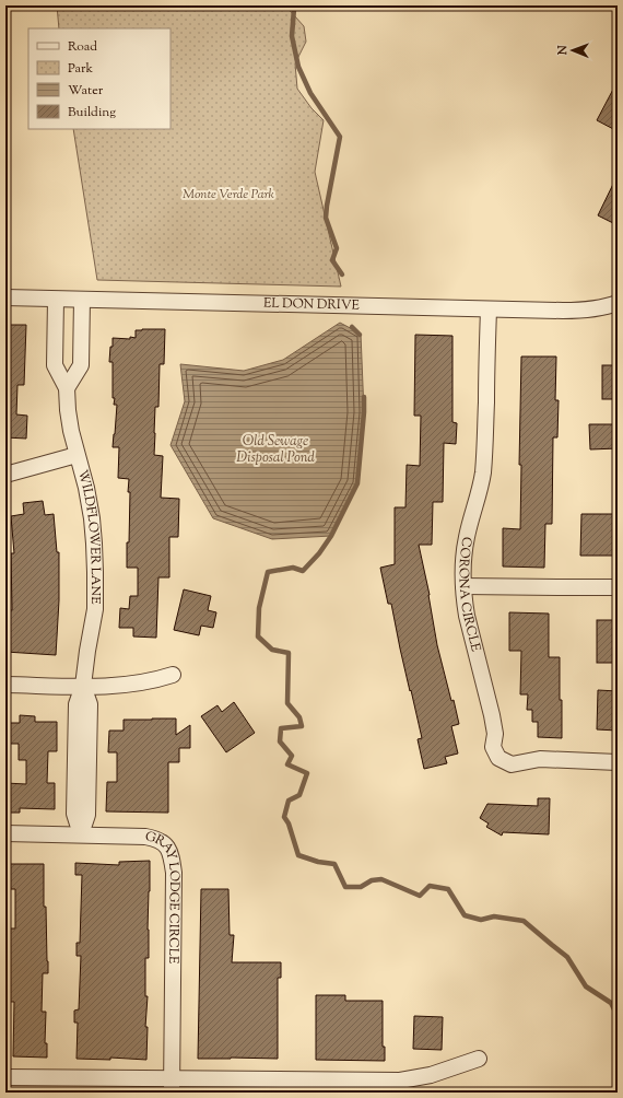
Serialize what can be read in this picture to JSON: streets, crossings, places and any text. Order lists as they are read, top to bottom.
{
  "streets": {
    "street": [
      "EL DON DRIVE",
      "WILDFLOWER LANE",
      "CORONA CIRCLE",
      "GRAY LODGE CIRCLE"
    ]
  },
  "crossings": [
    ["EL DON DRIVE", "WILDFLOWER LANE"],
    ["EL DON DRIVE", "CORONA CIRCLE"],
    ["WILDFLOWER LANE", "GRAY LODGE CIRCLE"]
  ],
  "water": ["Old Sewage Disposal Pond"],
  "parks": ["Monte Verde Park"],
  "legend": [
    "Road",
    "Park",
    "Water",
    "Building"
  ],
  "north": "left"
}
